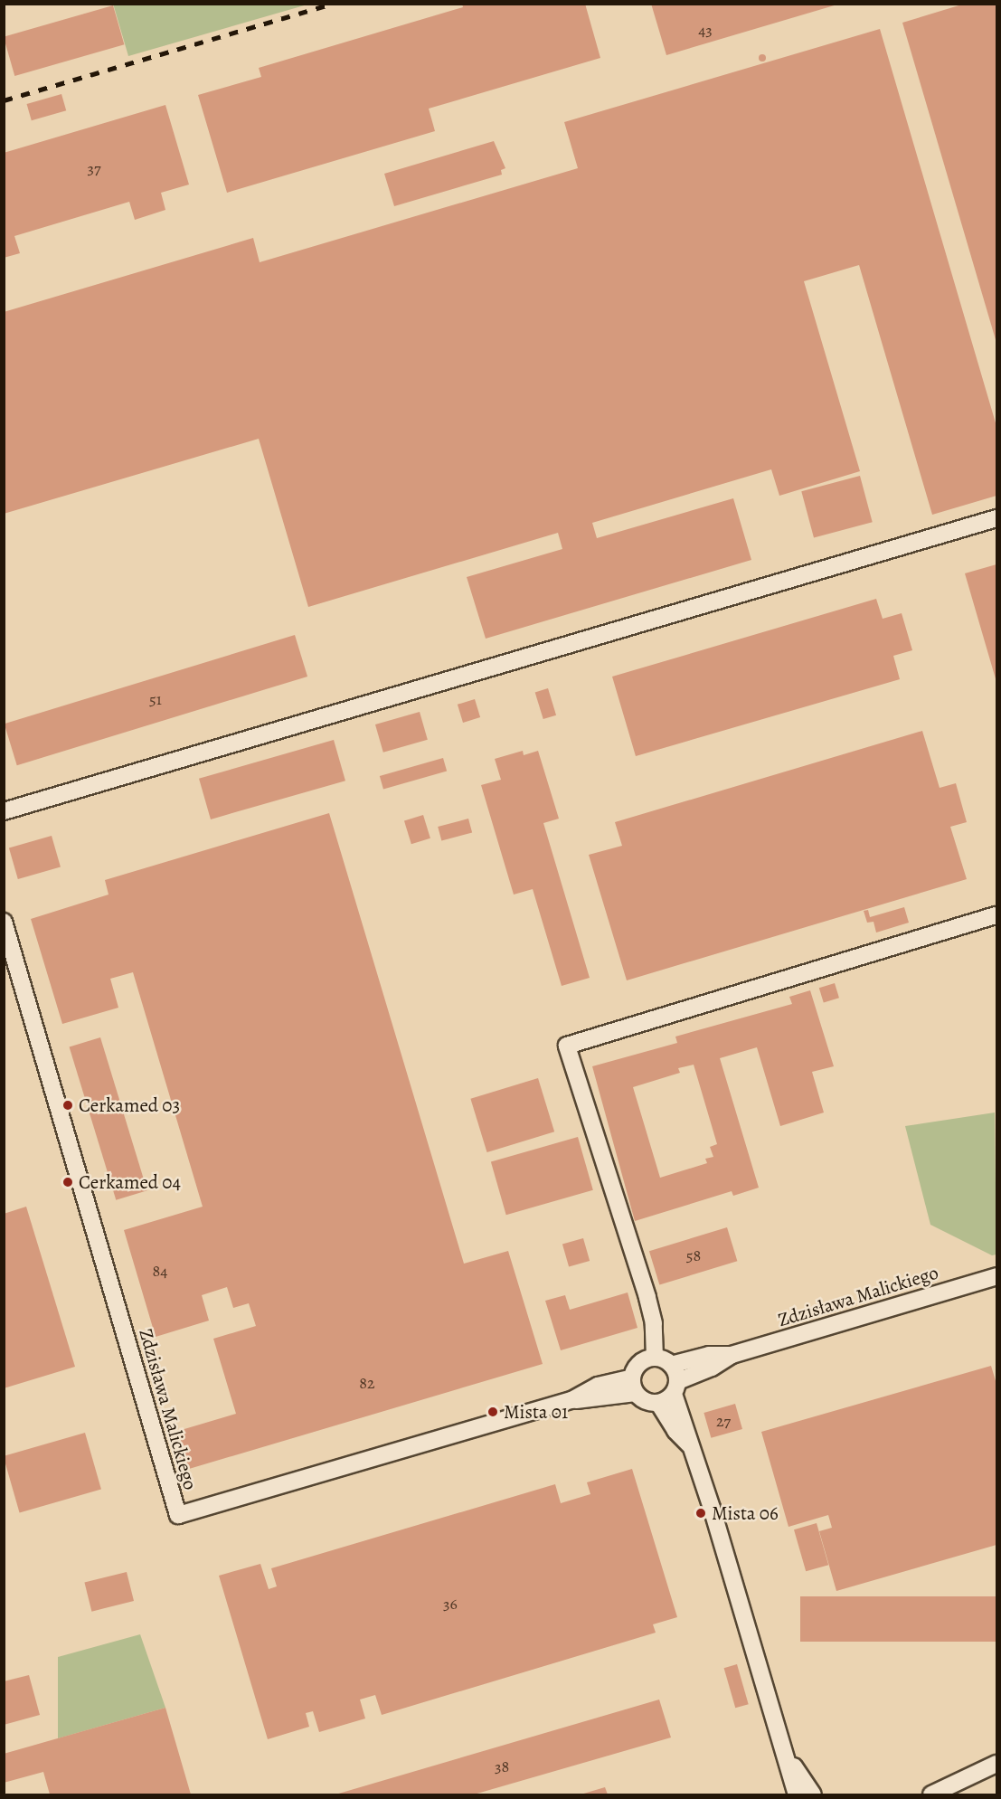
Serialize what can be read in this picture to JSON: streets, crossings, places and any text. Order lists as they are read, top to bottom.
{
  "streets": {
    "street": ["Zdzisława Malickiego"]
  },
  "places": [
    "Cerkamed 03",
    "Cerkamed 04",
    "Mista 01",
    "Mista 06"
  ],
  "house_numbers": [
    "43",
    "37",
    "51",
    "58",
    "84",
    "82",
    "27",
    "36",
    "38"
  ]
}
